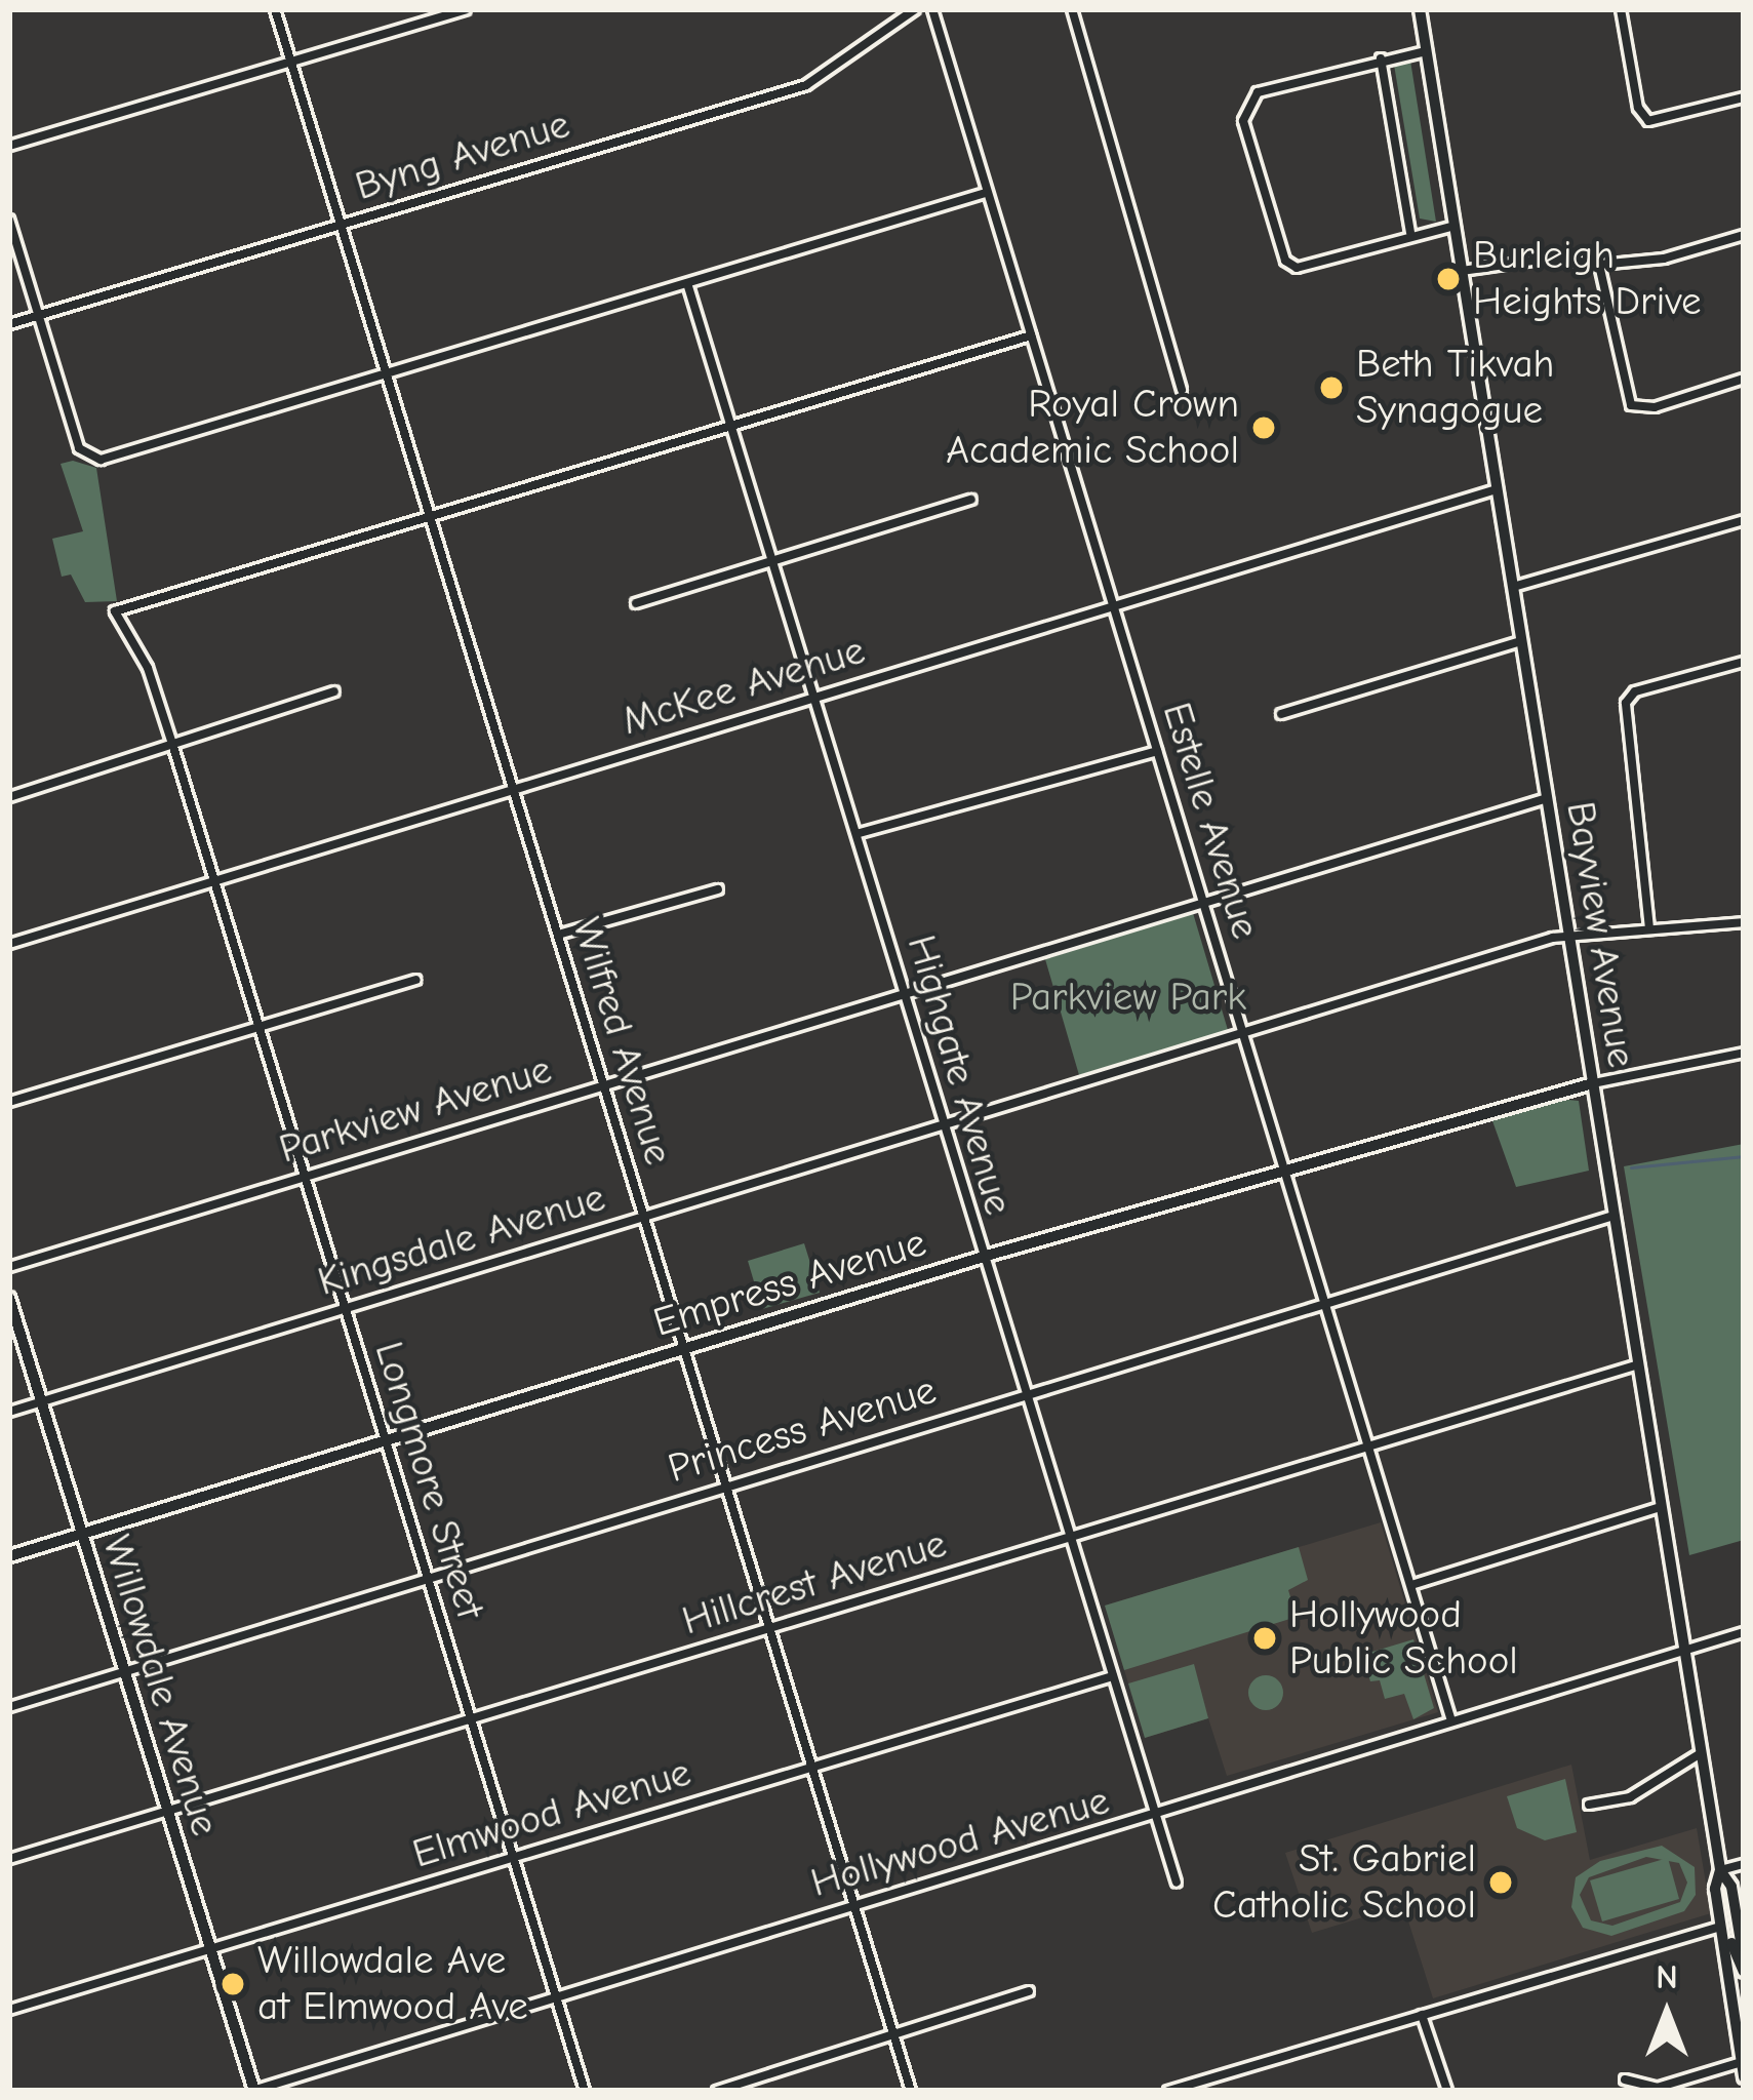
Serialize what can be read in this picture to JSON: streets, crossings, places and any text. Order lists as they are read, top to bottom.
{
  "streets": {
    "street": [
      "Byng Avenue",
      "McKee Avenue",
      "Estelle Avenue",
      "Bayview Avenue",
      "Wilfred Avenue",
      "Highgate Avenue",
      "Parkview Avenue",
      "Kingsdale Avenue",
      "Empress Avenue",
      "Princess Avenue",
      "Longmore Street",
      "Hillcrest Avenue",
      "Willowdale Avenue",
      "Elmwood Avenue",
      "Hollywood Avenue"
    ]
  },
  "crossings": [
    ["Byng Avenue", "Wilfred Avenue"],
    ["McKee Avenue", "Estelle Avenue"],
    ["McKee Avenue", "Bayview Avenue"],
    ["McKee Avenue", "Wilfred Avenue"],
    ["McKee Avenue", "Highgate Avenue"],
    ["McKee Avenue", "Longmore Street"],
    ["Estelle Avenue", "Parkview Avenue"],
    ["Estelle Avenue", "Kingsdale Avenue"],
    ["Estelle Avenue", "Empress Avenue"],
    ["Estelle Avenue", "Princess Avenue"],
    ["Estelle Avenue", "Hillcrest Avenue"],
    ["Estelle Avenue", "Hollywood Avenue"],
    ["Bayview Avenue", "Parkview Avenue"],
    ["Bayview Avenue", "Kingsdale Avenue"],
    ["Bayview Avenue", "Empress Avenue"],
    ["Bayview Avenue", "Princess Avenue"],
    ["Bayview Avenue", "Hillcrest Avenue"],
    ["Bayview Avenue", "Hollywood Avenue"],
    ["Wilfred Avenue", "Parkview Avenue"],
    ["Wilfred Avenue", "Kingsdale Avenue"],
    ["Wilfred Avenue", "Empress Avenue"],
    ["Wilfred Avenue", "Princess Avenue"],
    ["Wilfred Avenue", "Longmore Street"],
    ["Wilfred Avenue", "Hillcrest Avenue"],
    ["Wilfred Avenue", "Elmwood Avenue"],
    ["Wilfred Avenue", "Hollywood Avenue"],
    ["Highgate Avenue", "Parkview Avenue"],
    ["Highgate Avenue", "Kingsdale Avenue"],
    ["Highgate Avenue", "Empress Avenue"],
    ["Highgate Avenue", "Princess Avenue"],
    ["Highgate Avenue", "Hillcrest Avenue"],
    ["Highgate Avenue", "Elmwood Avenue"],
    ["Highgate Avenue", "Hollywood Avenue"],
    ["Parkview Avenue", "Longmore Street"],
    ["Kingsdale Avenue", "Longmore Street"],
    ["Kingsdale Avenue", "Willowdale Avenue"],
    ["Empress Avenue", "Longmore Street"],
    ["Empress Avenue", "Willowdale Avenue"],
    ["Princess Avenue", "Longmore Street"],
    ["Princess Avenue", "Willowdale Avenue"],
    ["Longmore Street", "Hillcrest Avenue"],
    ["Longmore Street", "Elmwood Avenue"],
    ["Longmore Street", "Hollywood Avenue"],
    ["Hillcrest Avenue", "Willowdale Avenue"],
    ["Willowdale Avenue", "Elmwood Avenue"],
    ["Willowdale Avenue", "Hollywood Avenue"]
  ],
  "parks": ["Parkview Park"],
  "places": [
    "Burleigh Heights Drive",
    "Beth Tikvah Synagogue",
    "Royal Crown Academic School",
    "Hollywood Public School",
    "St. Gabriel Catholic School",
    "Willowdale Ave at Elmwood Ave"
  ],
  "north": "top"
}
